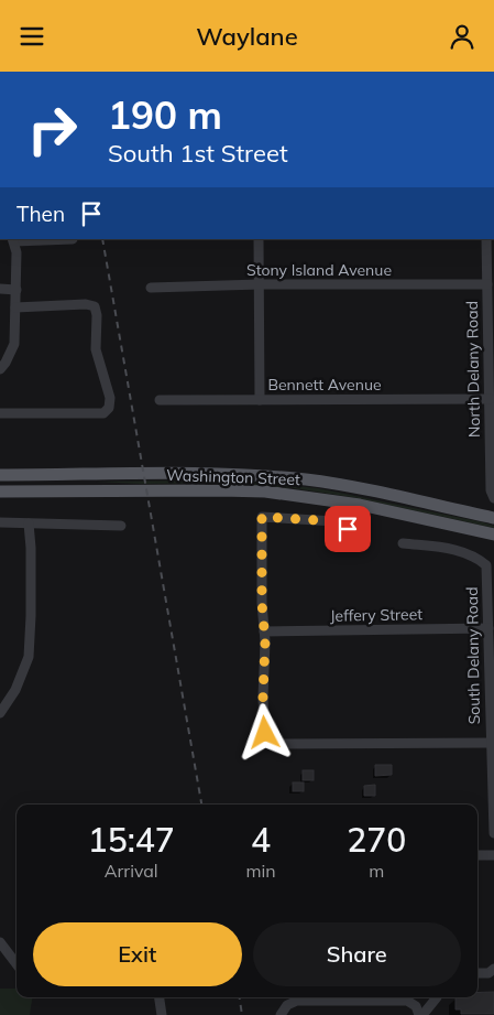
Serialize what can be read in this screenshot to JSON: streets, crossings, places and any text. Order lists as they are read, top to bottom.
{
  "streets": {
    "main road": ["Washington Street"],
    "street": [
      "Stony Island Avenue",
      "North Delany Road",
      "Bennett Avenue",
      "Jeffery Street",
      "South Delany Road"
    ]
  },
  "crossings": [
    ["Stony Island Avenue", "North Delany Road"],
    ["North Delany Road", "Bennett Avenue"],
    ["Jeffery Street", "South Delany Road"]
  ],
  "page": {
    "header": "Waylane",
    "turn": ["190 m", "South 1st Street"],
    "then": "Then",
    "eta": [
      "15:47",
      "Arrival",
      "4",
      "min",
      "270",
      "m"
    ],
    "buttons": ["Exit", "Share"]
  }
}
